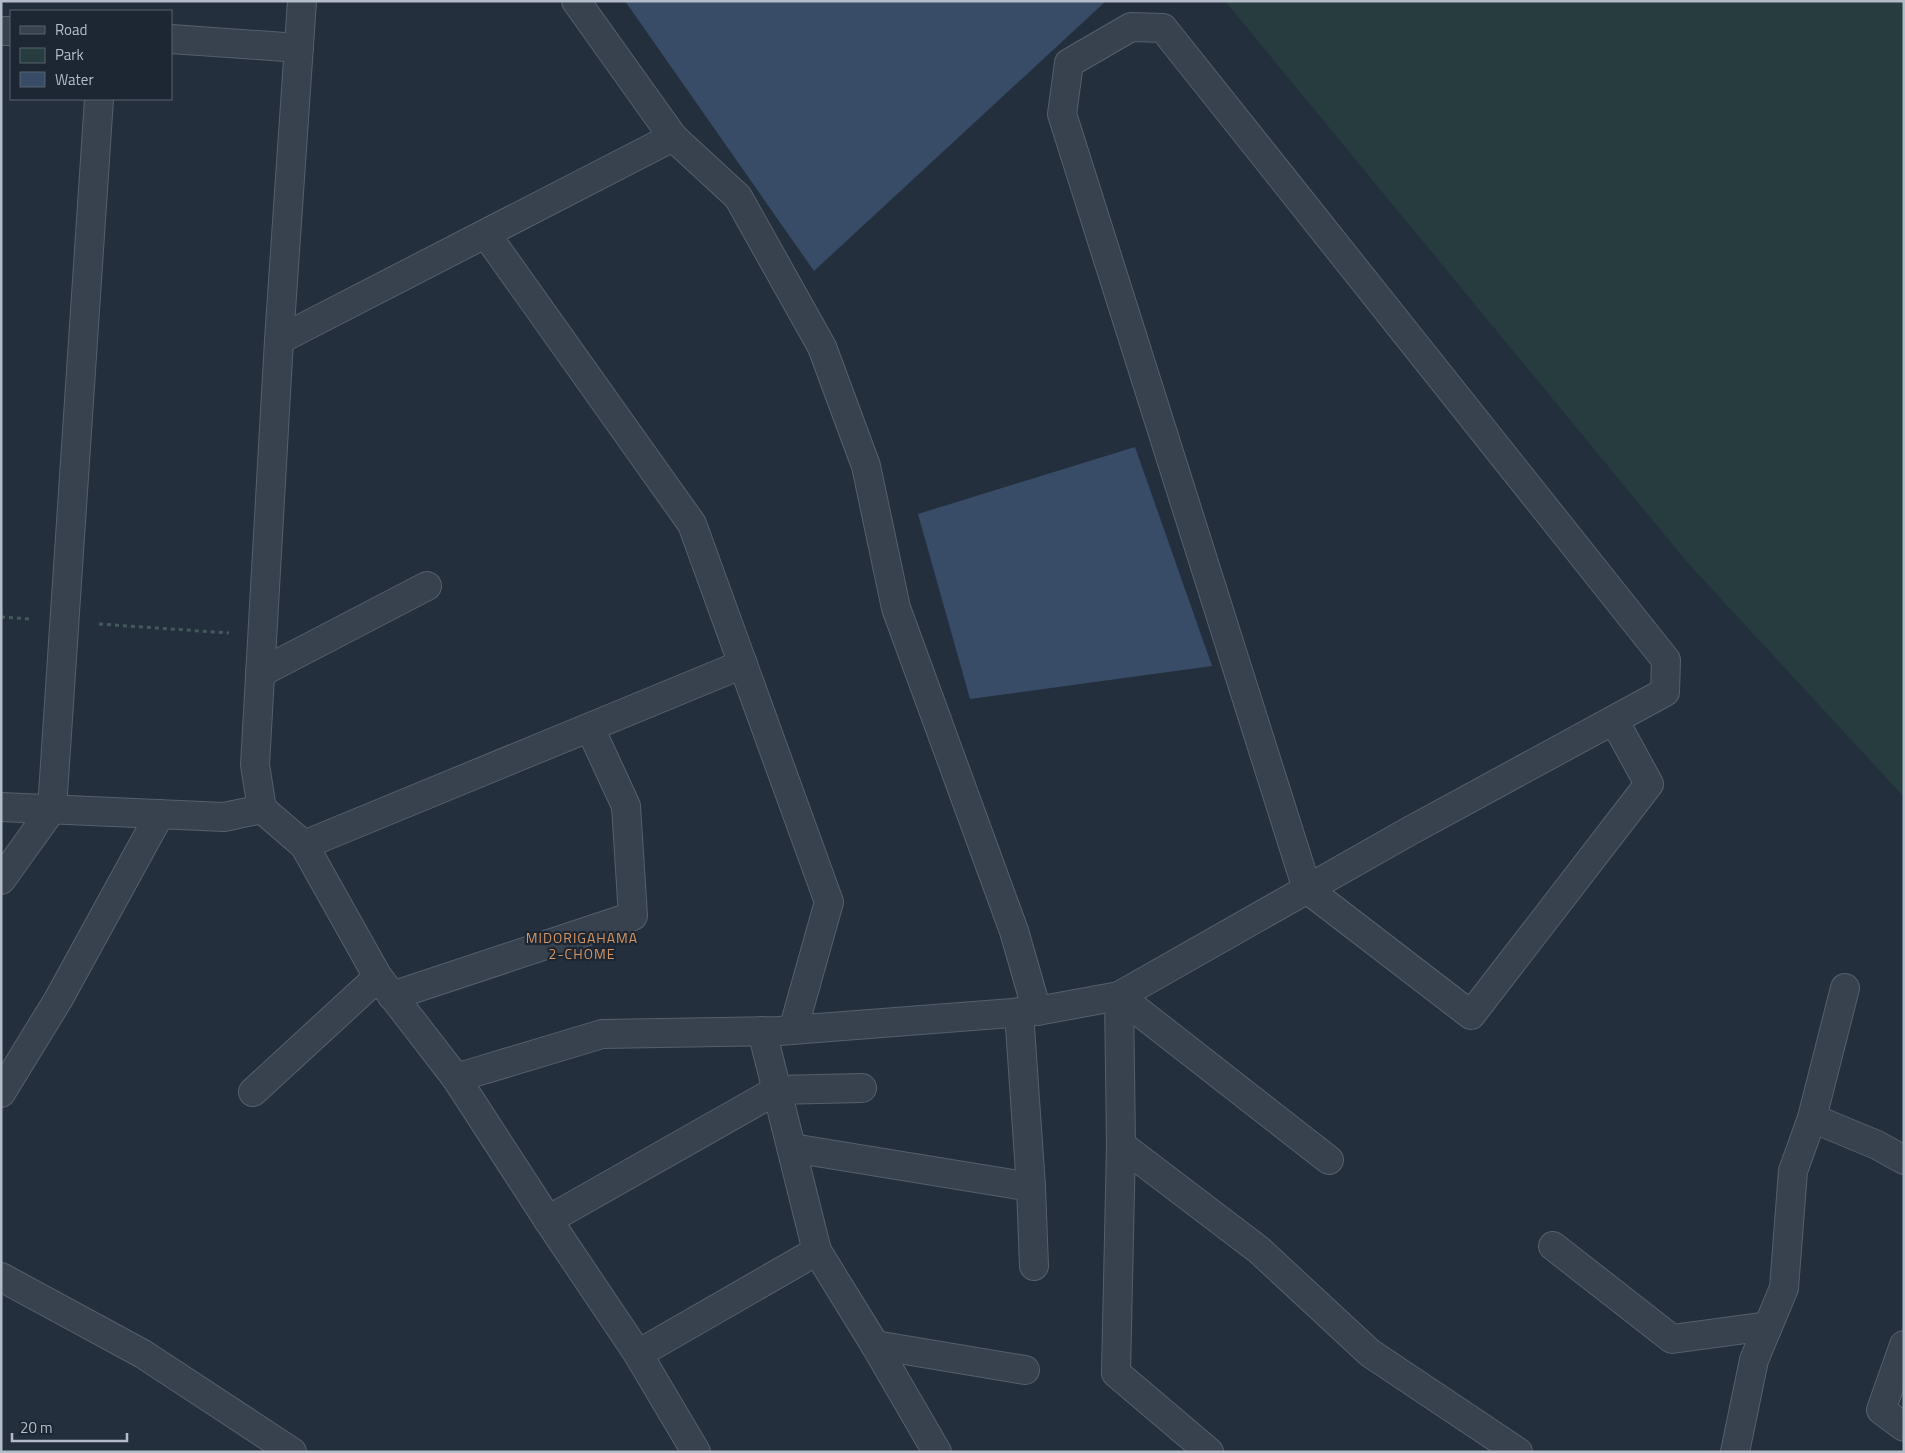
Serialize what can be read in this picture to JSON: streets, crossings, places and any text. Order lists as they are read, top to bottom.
{
  "districts": ["MIDORIGAHAMA 2-CHOME"],
  "legend": ["Road", "Park", "Water"],
  "scale_bar": "20 m"
}
